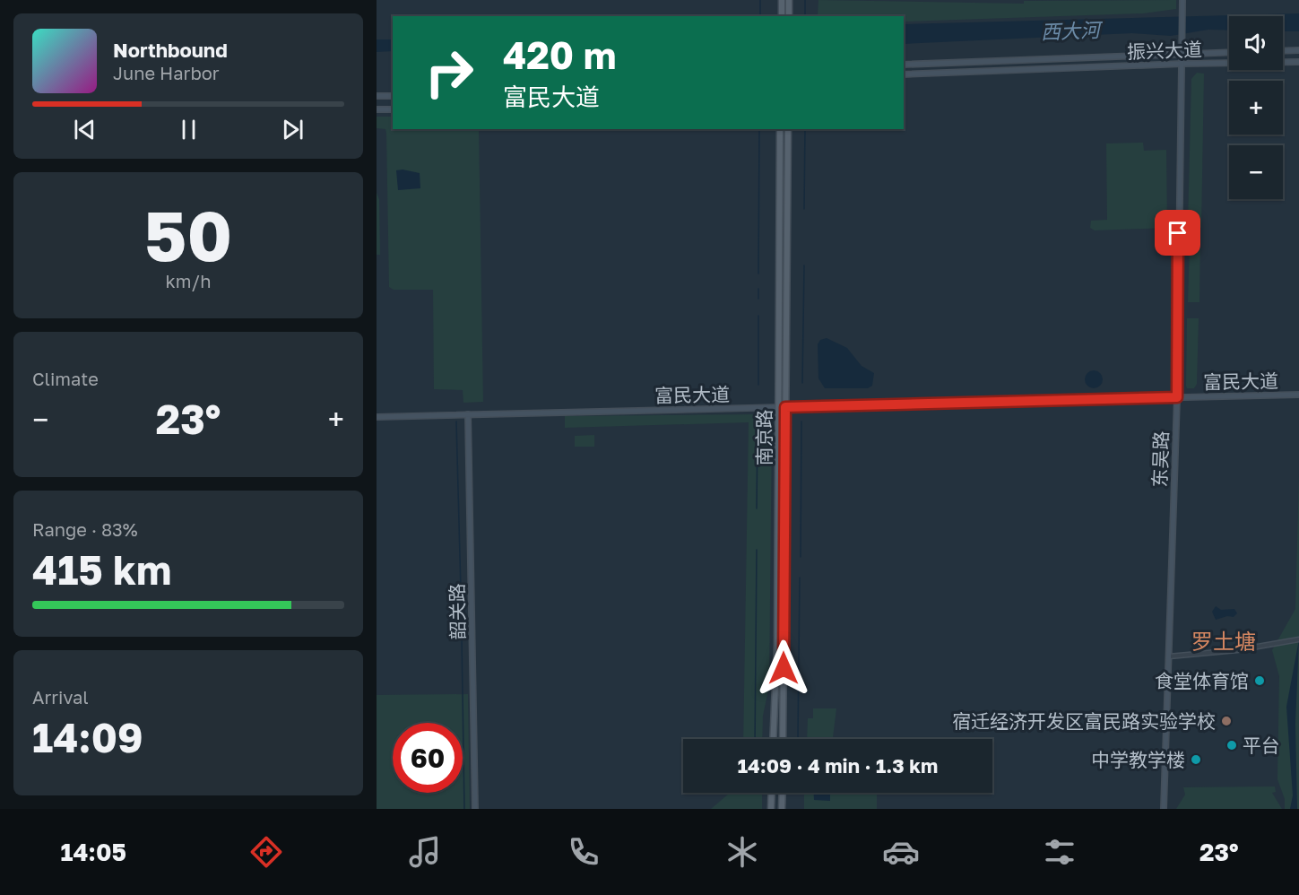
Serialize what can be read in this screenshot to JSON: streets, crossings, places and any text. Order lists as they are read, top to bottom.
{
  "streets": {
    "main road": ["南京路"],
    "street": [
      "振兴大道",
      "富民大道",
      "东吴路",
      "韶关路"
    ]
  },
  "crossings": [
    ["振兴大道", "东吴路"],
    ["富民大道", "南京路"],
    ["富民大道", "东吴路"],
    ["富民大道", "韶关路"]
  ],
  "districts": ["罗土塘"],
  "water": ["西大河"],
  "places": [
    "食堂体育馆",
    "宿迁经济开发区富民路实验学校",
    "平台",
    "中学教学楼"
  ],
  "page": {
    "map_buttons": ["+", "−"],
    "turn": ["420 m", "富民大道"],
    "song": ["Northbound", "June Harbor"],
    "tile": [
      ["50", "km/h"],
      "Climate",
      ["Range · 83%", "415 km"],
      ["Arrival", "14:09"]
    ],
    "heat": ["−", "23°", "+"],
    "limit": "60",
    "trip": "14:09 · 4 min · 1.3 km",
    "tabs": ["14:05", "23°"]
  }
}
